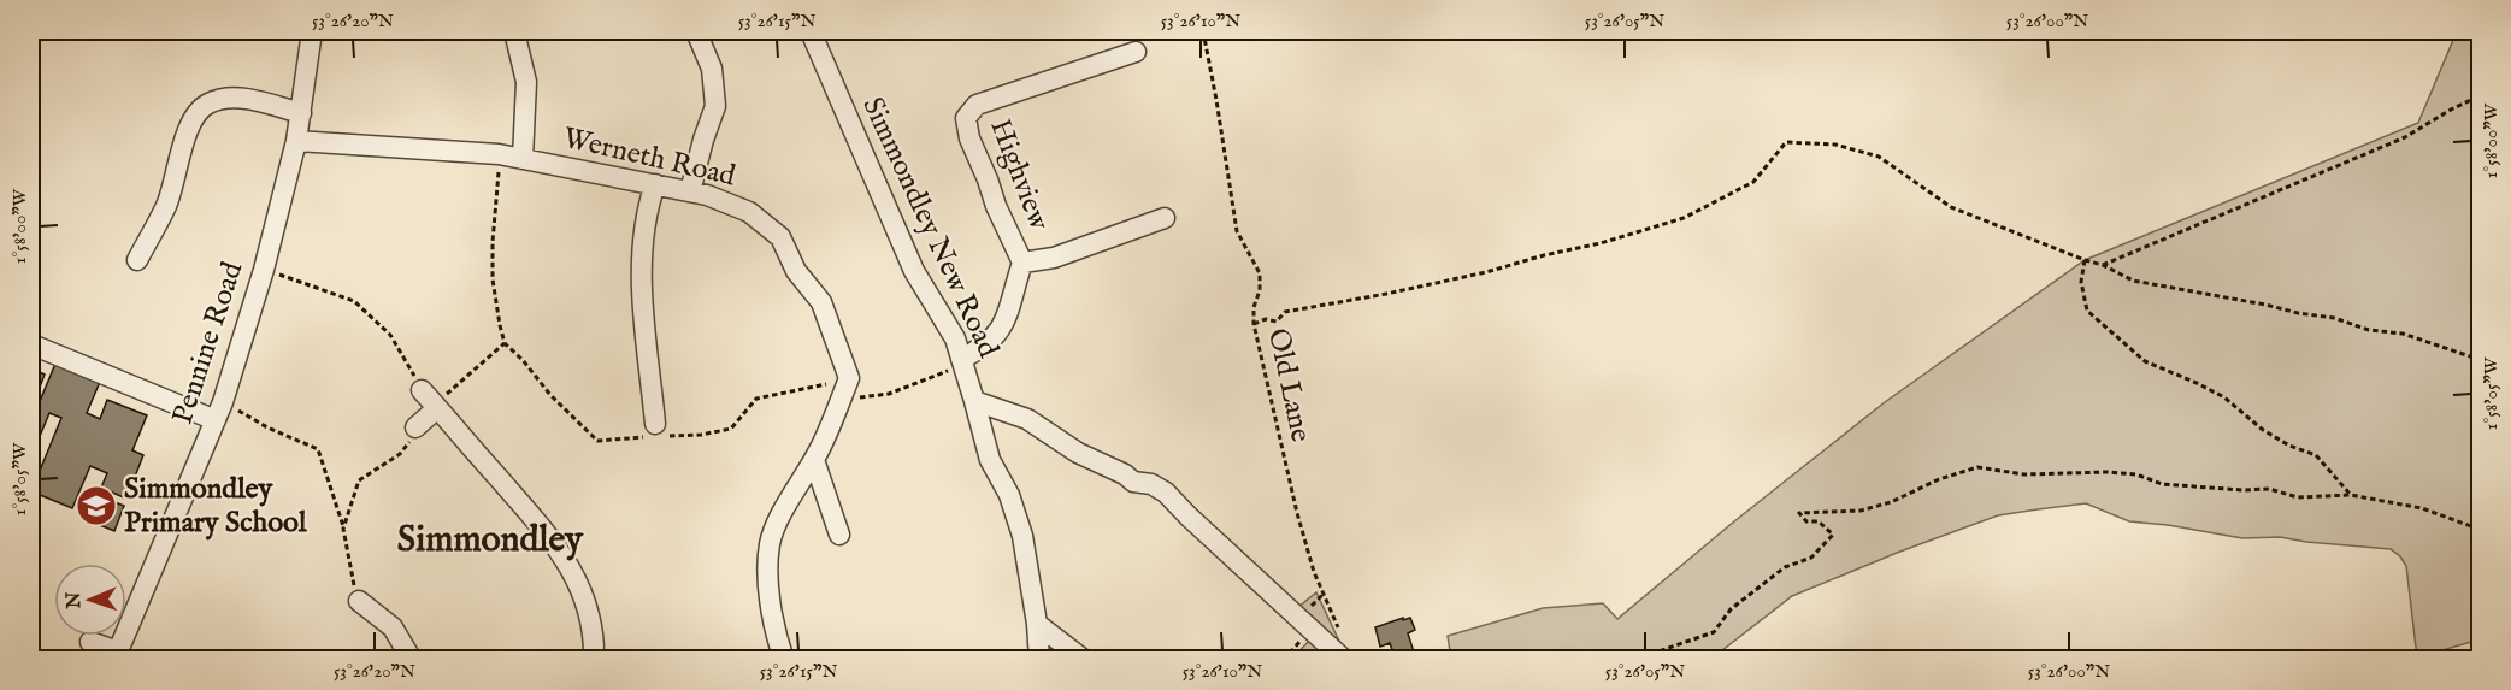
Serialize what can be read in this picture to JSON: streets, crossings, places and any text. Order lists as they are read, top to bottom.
{
  "streets": {
    "street": [
      "Werneth Road",
      "Highview",
      "Simmondley New Road",
      "Pennine Road"
    ],
    "path": ["Old Lane"]
  },
  "crossings": [
    ["Werneth Road", "Pennine Road"],
    ["Highview", "Simmondley New Road"]
  ],
  "districts": ["Simmondley"],
  "places": {
    "school or university": ["Simmondley Primary School"]
  },
  "north": "left",
  "coordinates": [
    "53°26'20\"N",
    "53°26'15\"N",
    "53°26'10\"N",
    "53°26'05\"N",
    "53°26'00\"N",
    "1°58'00\"W",
    "1°58'05\"W"
  ]
}
